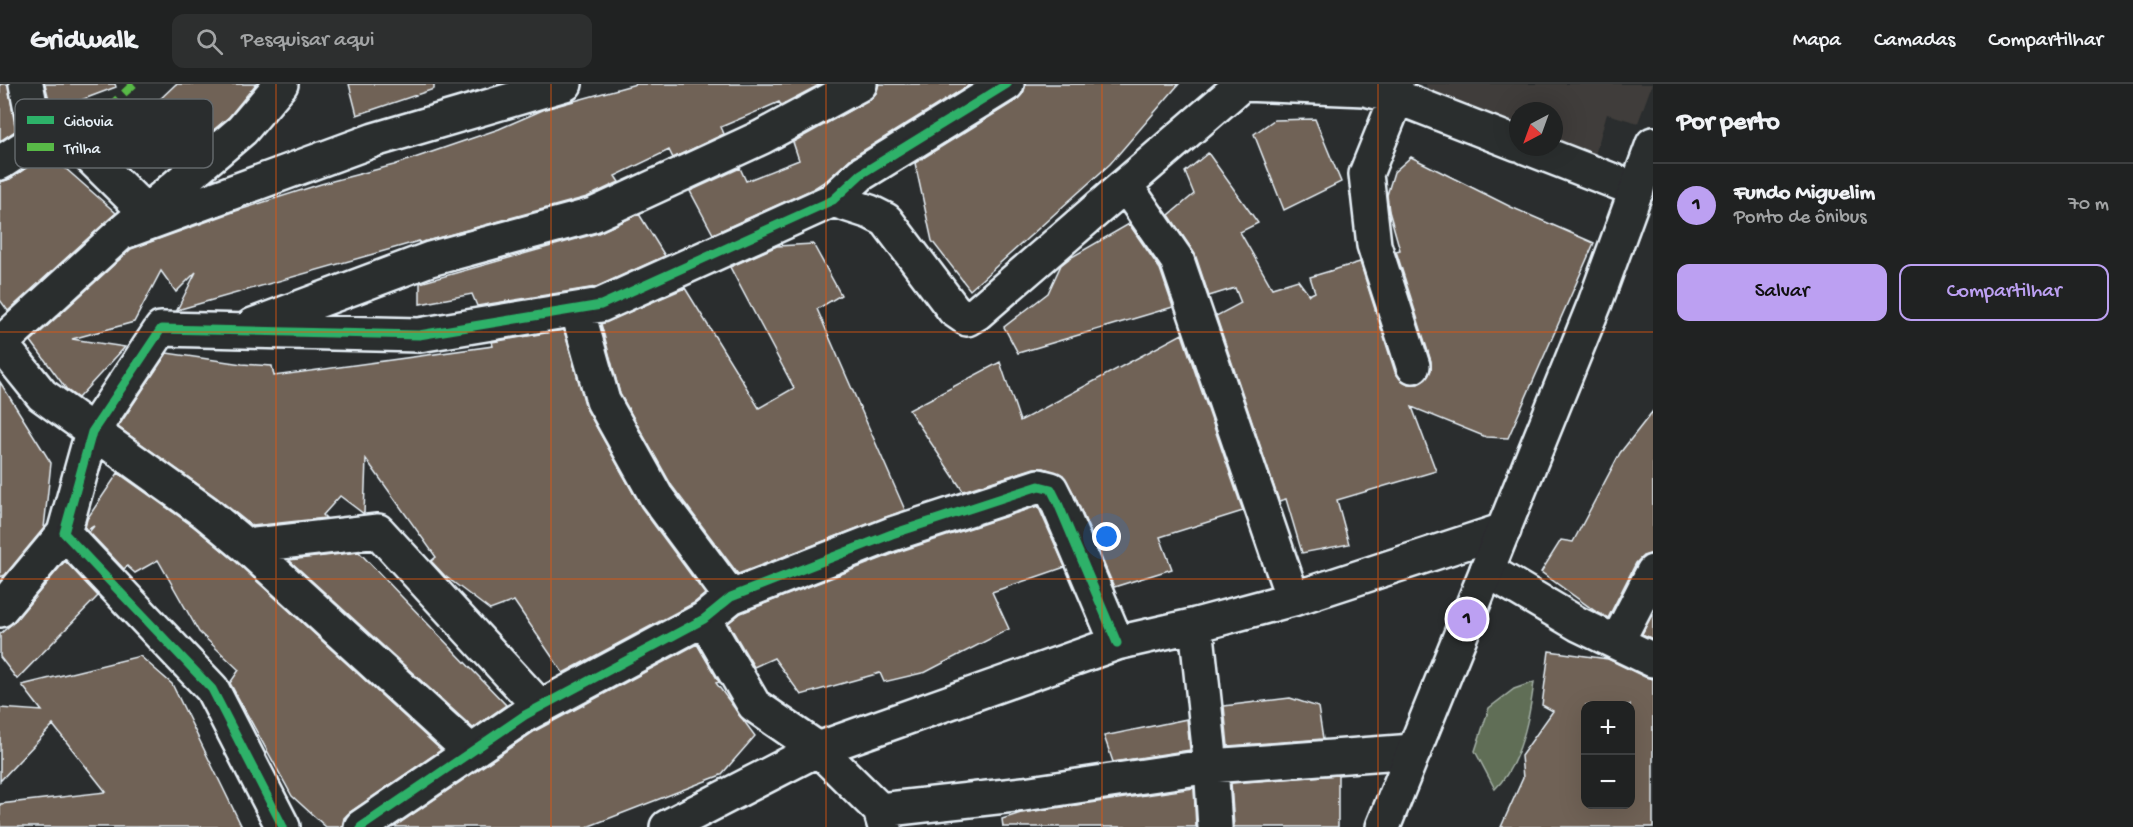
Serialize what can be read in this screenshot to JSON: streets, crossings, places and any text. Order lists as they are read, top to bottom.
{
  "legend": ["Ciclovia", "Trilha"],
  "north": "bottom left",
  "page": {
    "header": "Gridwalk",
    "search": "Pesquisar aqui",
    "nav": ["Mapa", "Camadas", "Compartilhar"],
    "heading": "Por perto",
    "list": [
      {
        "mark": "1",
        "name": "Fundo Miguelim",
        "note": "Ponto de ônibus",
        "value": "70 m"
      }
    ],
    "buttons": ["Salvar", "Compartilhar"],
    "pins": "1",
    "map_buttons": ["+", "−"]
  }
}
